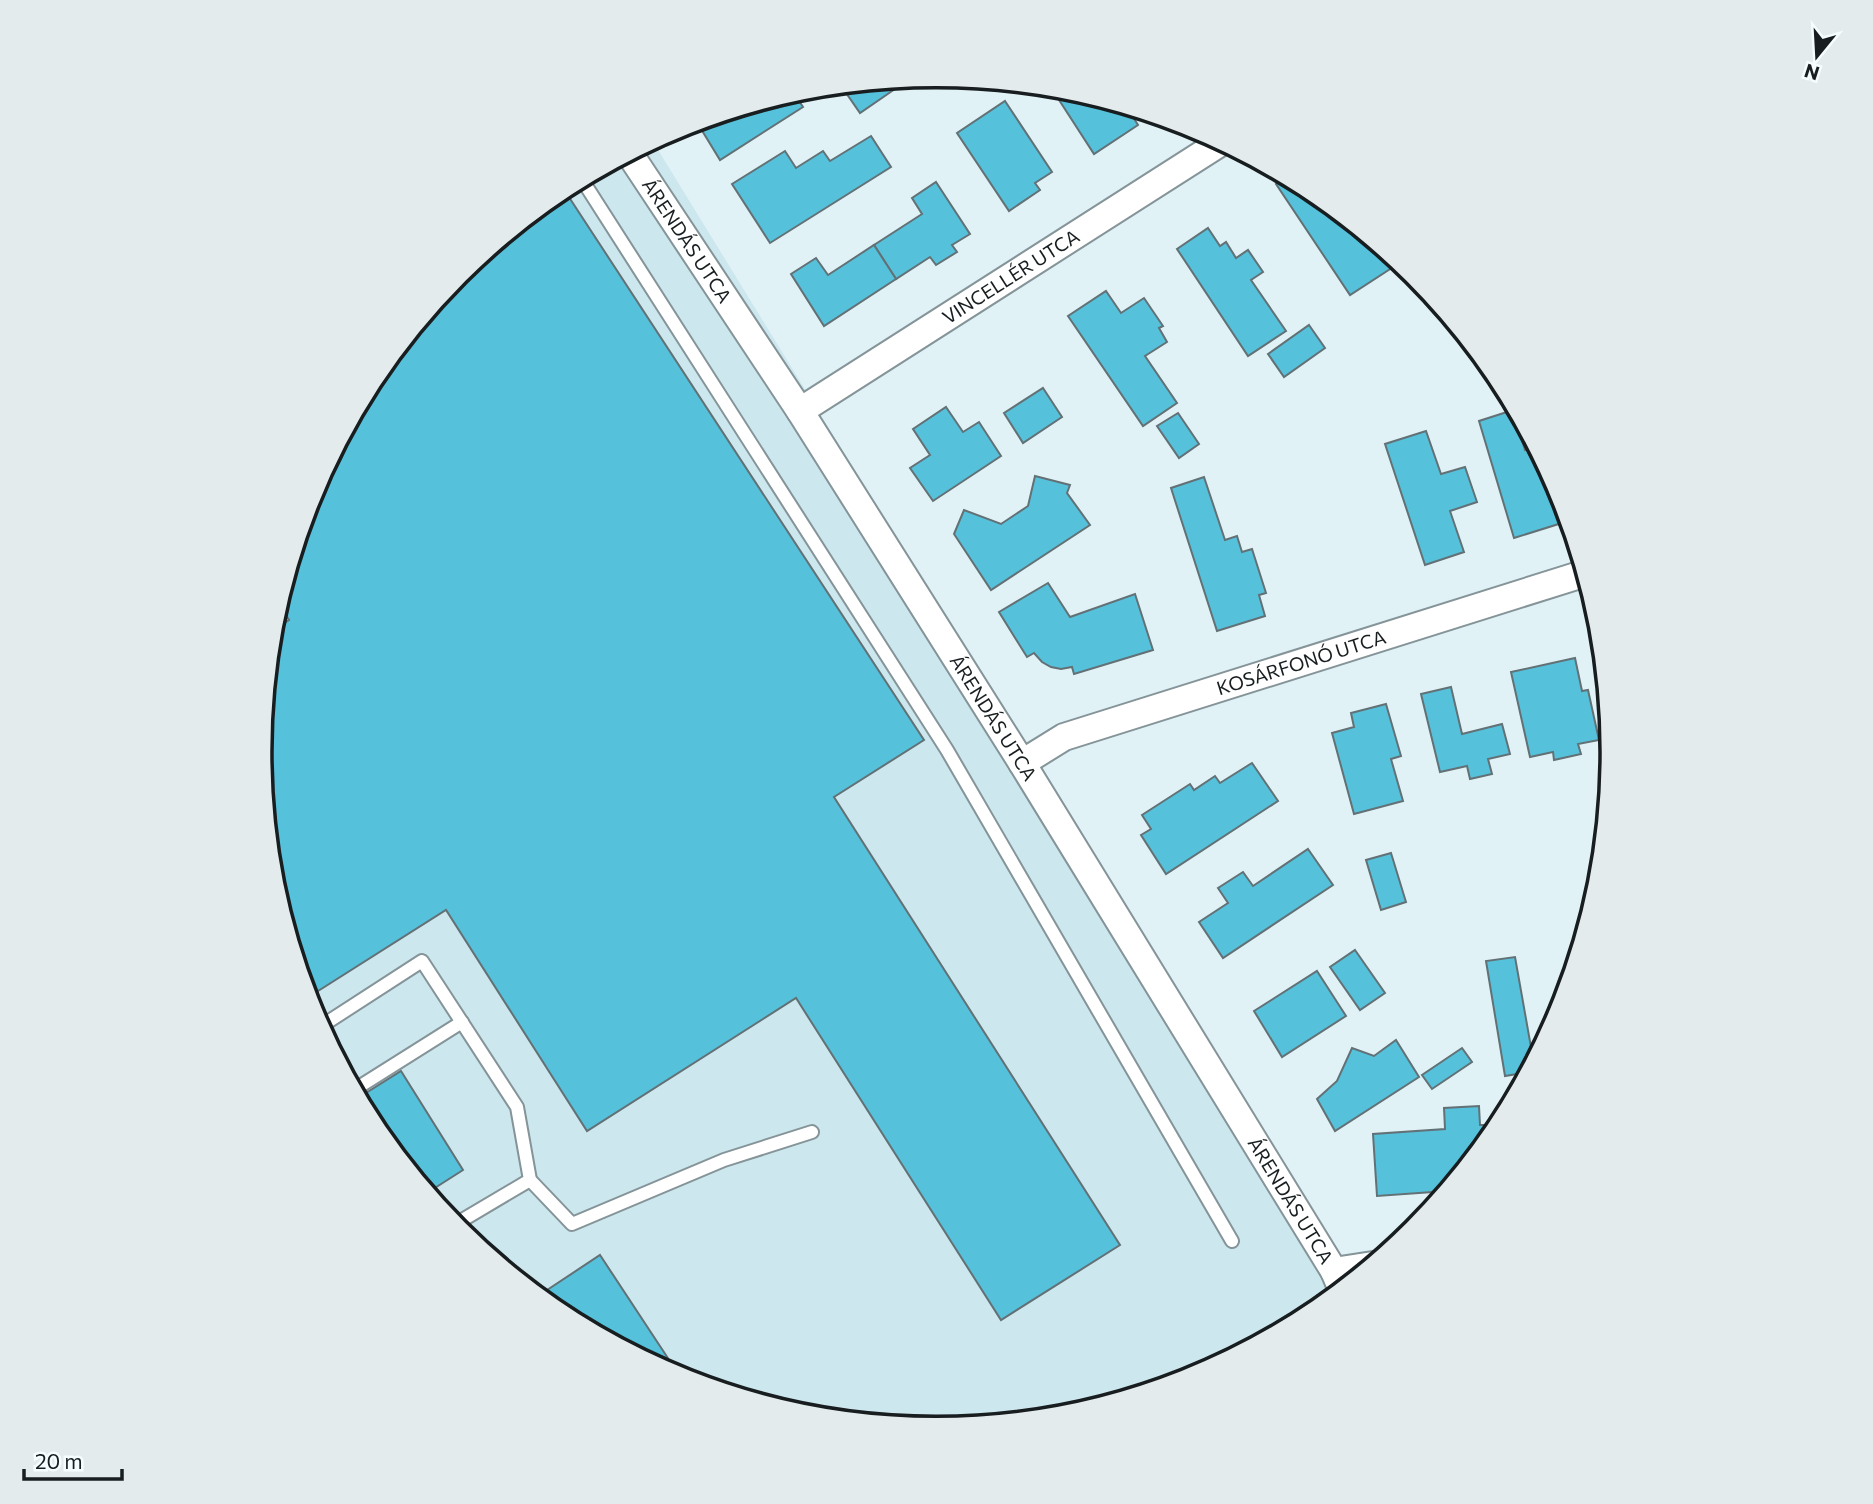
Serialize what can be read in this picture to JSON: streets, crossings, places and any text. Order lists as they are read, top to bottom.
{
  "streets": {
    "street": ["ÁRENDÁS UTCA", "VINCELLÉR UTCA", "KOSÁRFONÓ UTCA"]
  },
  "crossings": [
    ["ÁRENDÁS UTCA", "VINCELLÉR UTCA"],
    ["ÁRENDÁS UTCA", "KOSÁRFONÓ UTCA"]
  ],
  "scale_bar": "20 m",
  "north": "bottom"
}
